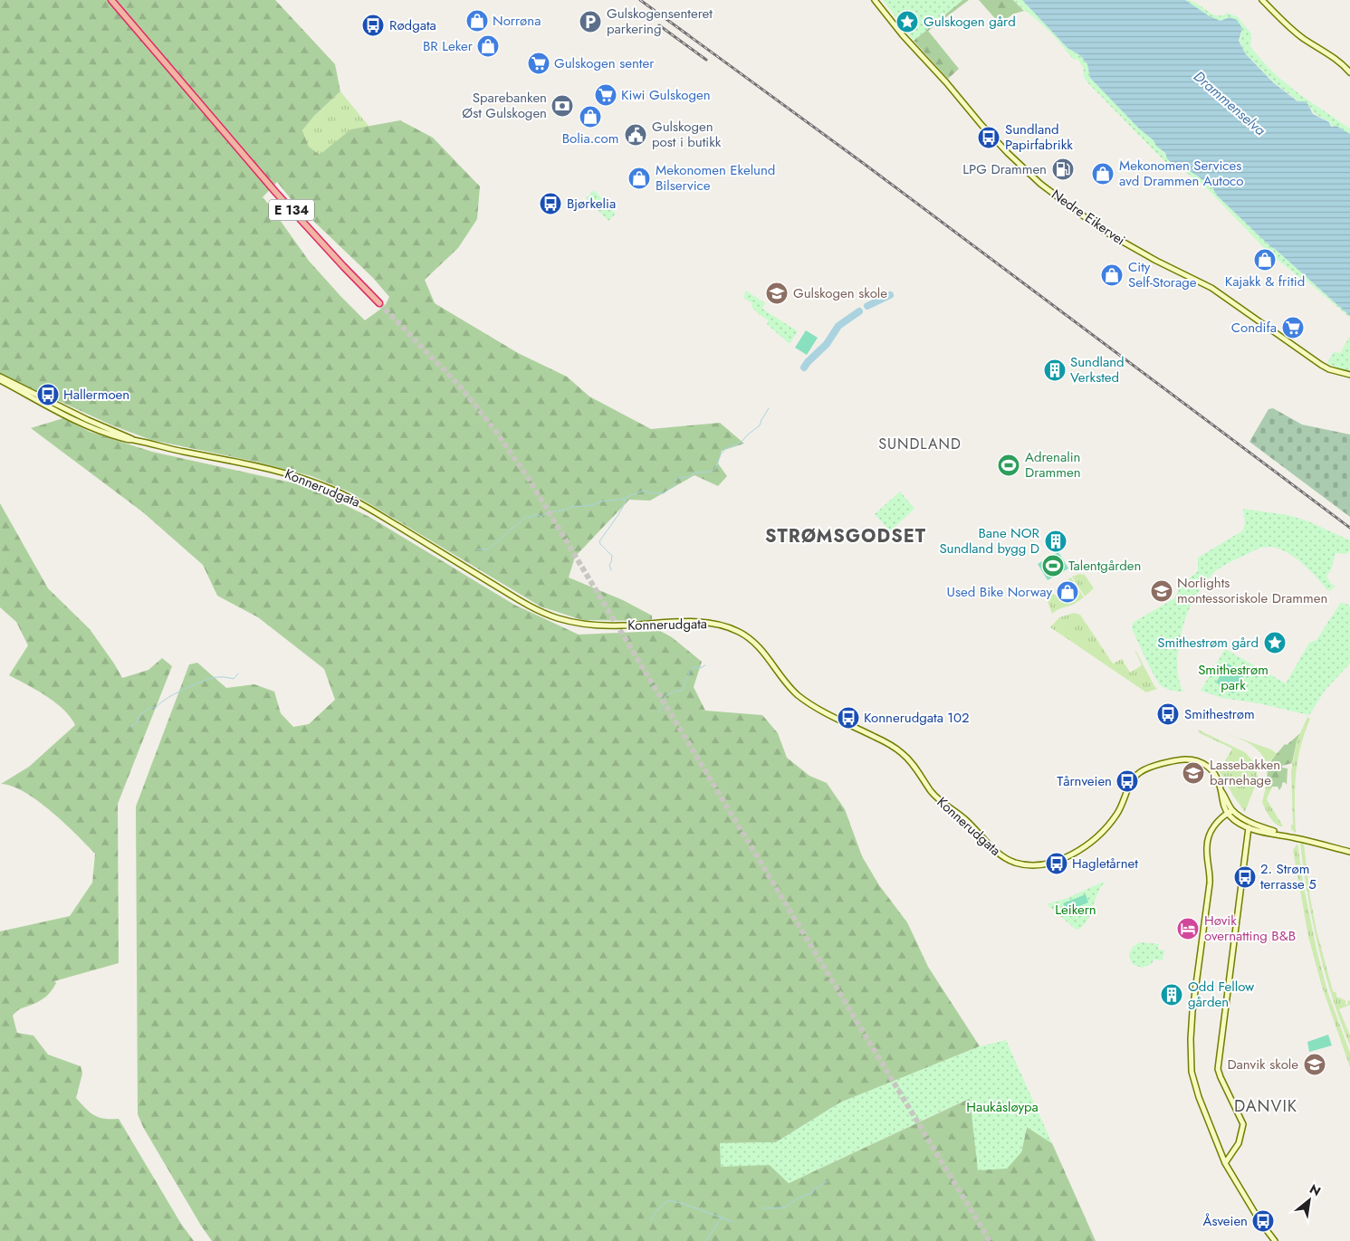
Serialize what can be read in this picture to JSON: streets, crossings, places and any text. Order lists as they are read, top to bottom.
{
  "streets": {
    "highway": ["E 134"],
    "main road": ["Nedre Eikervei", "Konnerudgata"]
  },
  "districts": ["SUNDLAND", "STRØMSGODSET", "DANVIK"],
  "water": ["Drammenselva"],
  "parks": ["Smithestrøm park", "Leikern", "Haukåsløypa"],
  "places": {
    "shop": [
      "Norrøna",
      "BR Leker",
      "Bolia.com",
      "Mekonomen Services avd Drammen Autoco",
      "Mekonomen Ekelund Bilservice",
      "Kajakk & fritid",
      "City Self-Storage",
      "Used Bike Norway"
    ],
    "parking": ["Gulskogensenteret parkering"],
    "place": ["Gulskogen gård", "Smithestrøm gård"],
    "bus stop": [
      "Rødgata",
      "Sundland Papirfabrikk",
      "Bjørkelia",
      "Hallermoen",
      "Smithestrøm",
      "Konnerudgata 102",
      "Tårnveien",
      "Hagletårnet",
      "2. Strøm terrasse 5",
      "Åsveien"
    ],
    "supermarket": ["Gulskogen senter", "Kiwi Gulskogen", "Condifa"],
    "bank": ["Sparebanken Øst Gulskogen"],
    "public building": ["Gulskogen post i butikk"],
    "fuel station": ["LPG Drammen"],
    "school or university": [
      "Gulskogen skole",
      "Norlights montessoriskole Drammen",
      "Lassebakken barnehage",
      "Danvik skole"
    ],
    "building": ["Sundland Verksted", "Bane NOR Sundland bygg D", "Odd Fellow gården"],
    "sports": ["Adrenalin Drammen", "Talentgården"],
    "hotel": ["Høvik overnatting B&B"]
  },
  "north": "top right"
}
